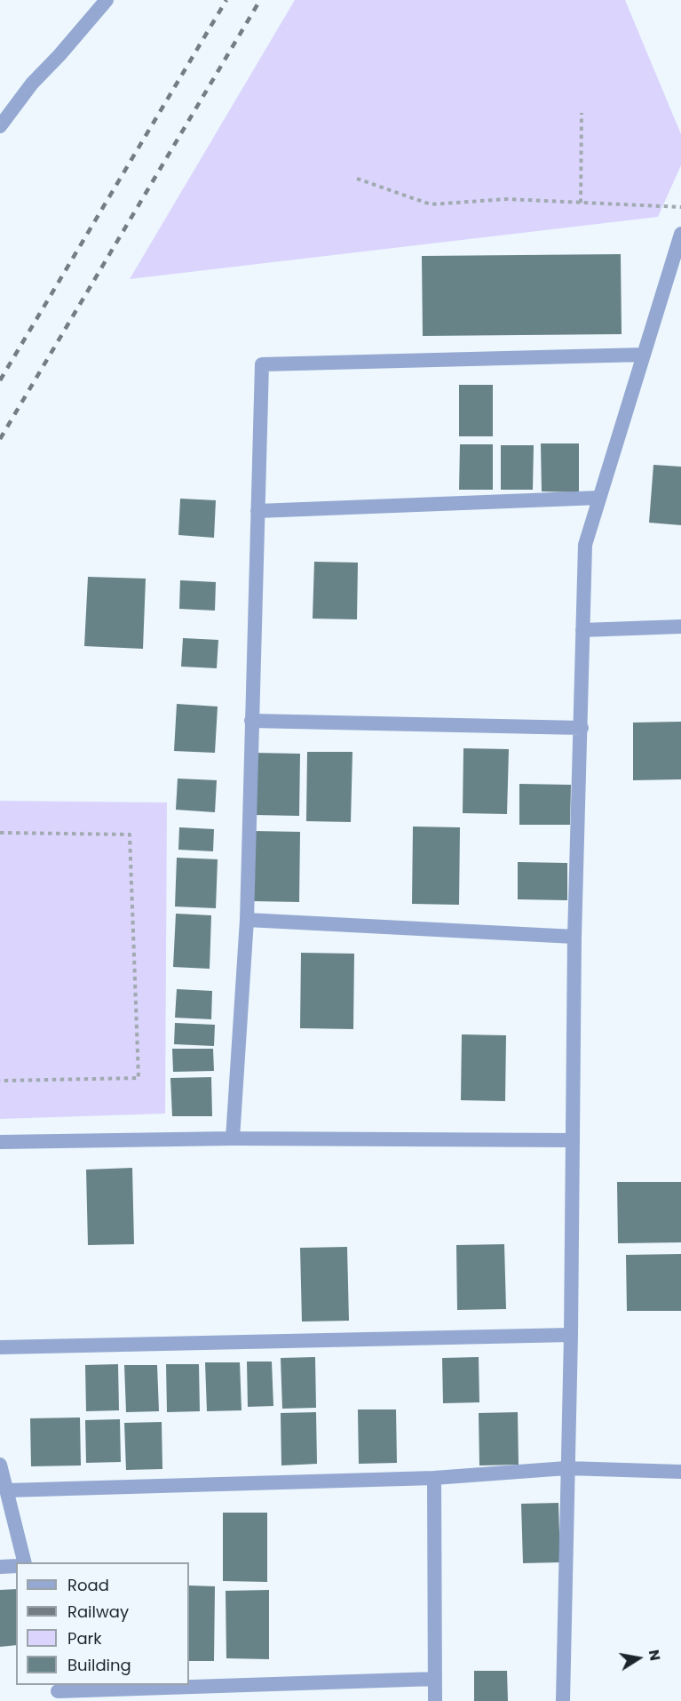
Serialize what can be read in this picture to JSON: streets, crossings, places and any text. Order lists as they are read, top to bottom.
{
  "legend": [
    "Road",
    "Railway",
    "Park",
    "Building"
  ],
  "north": "right"
}
